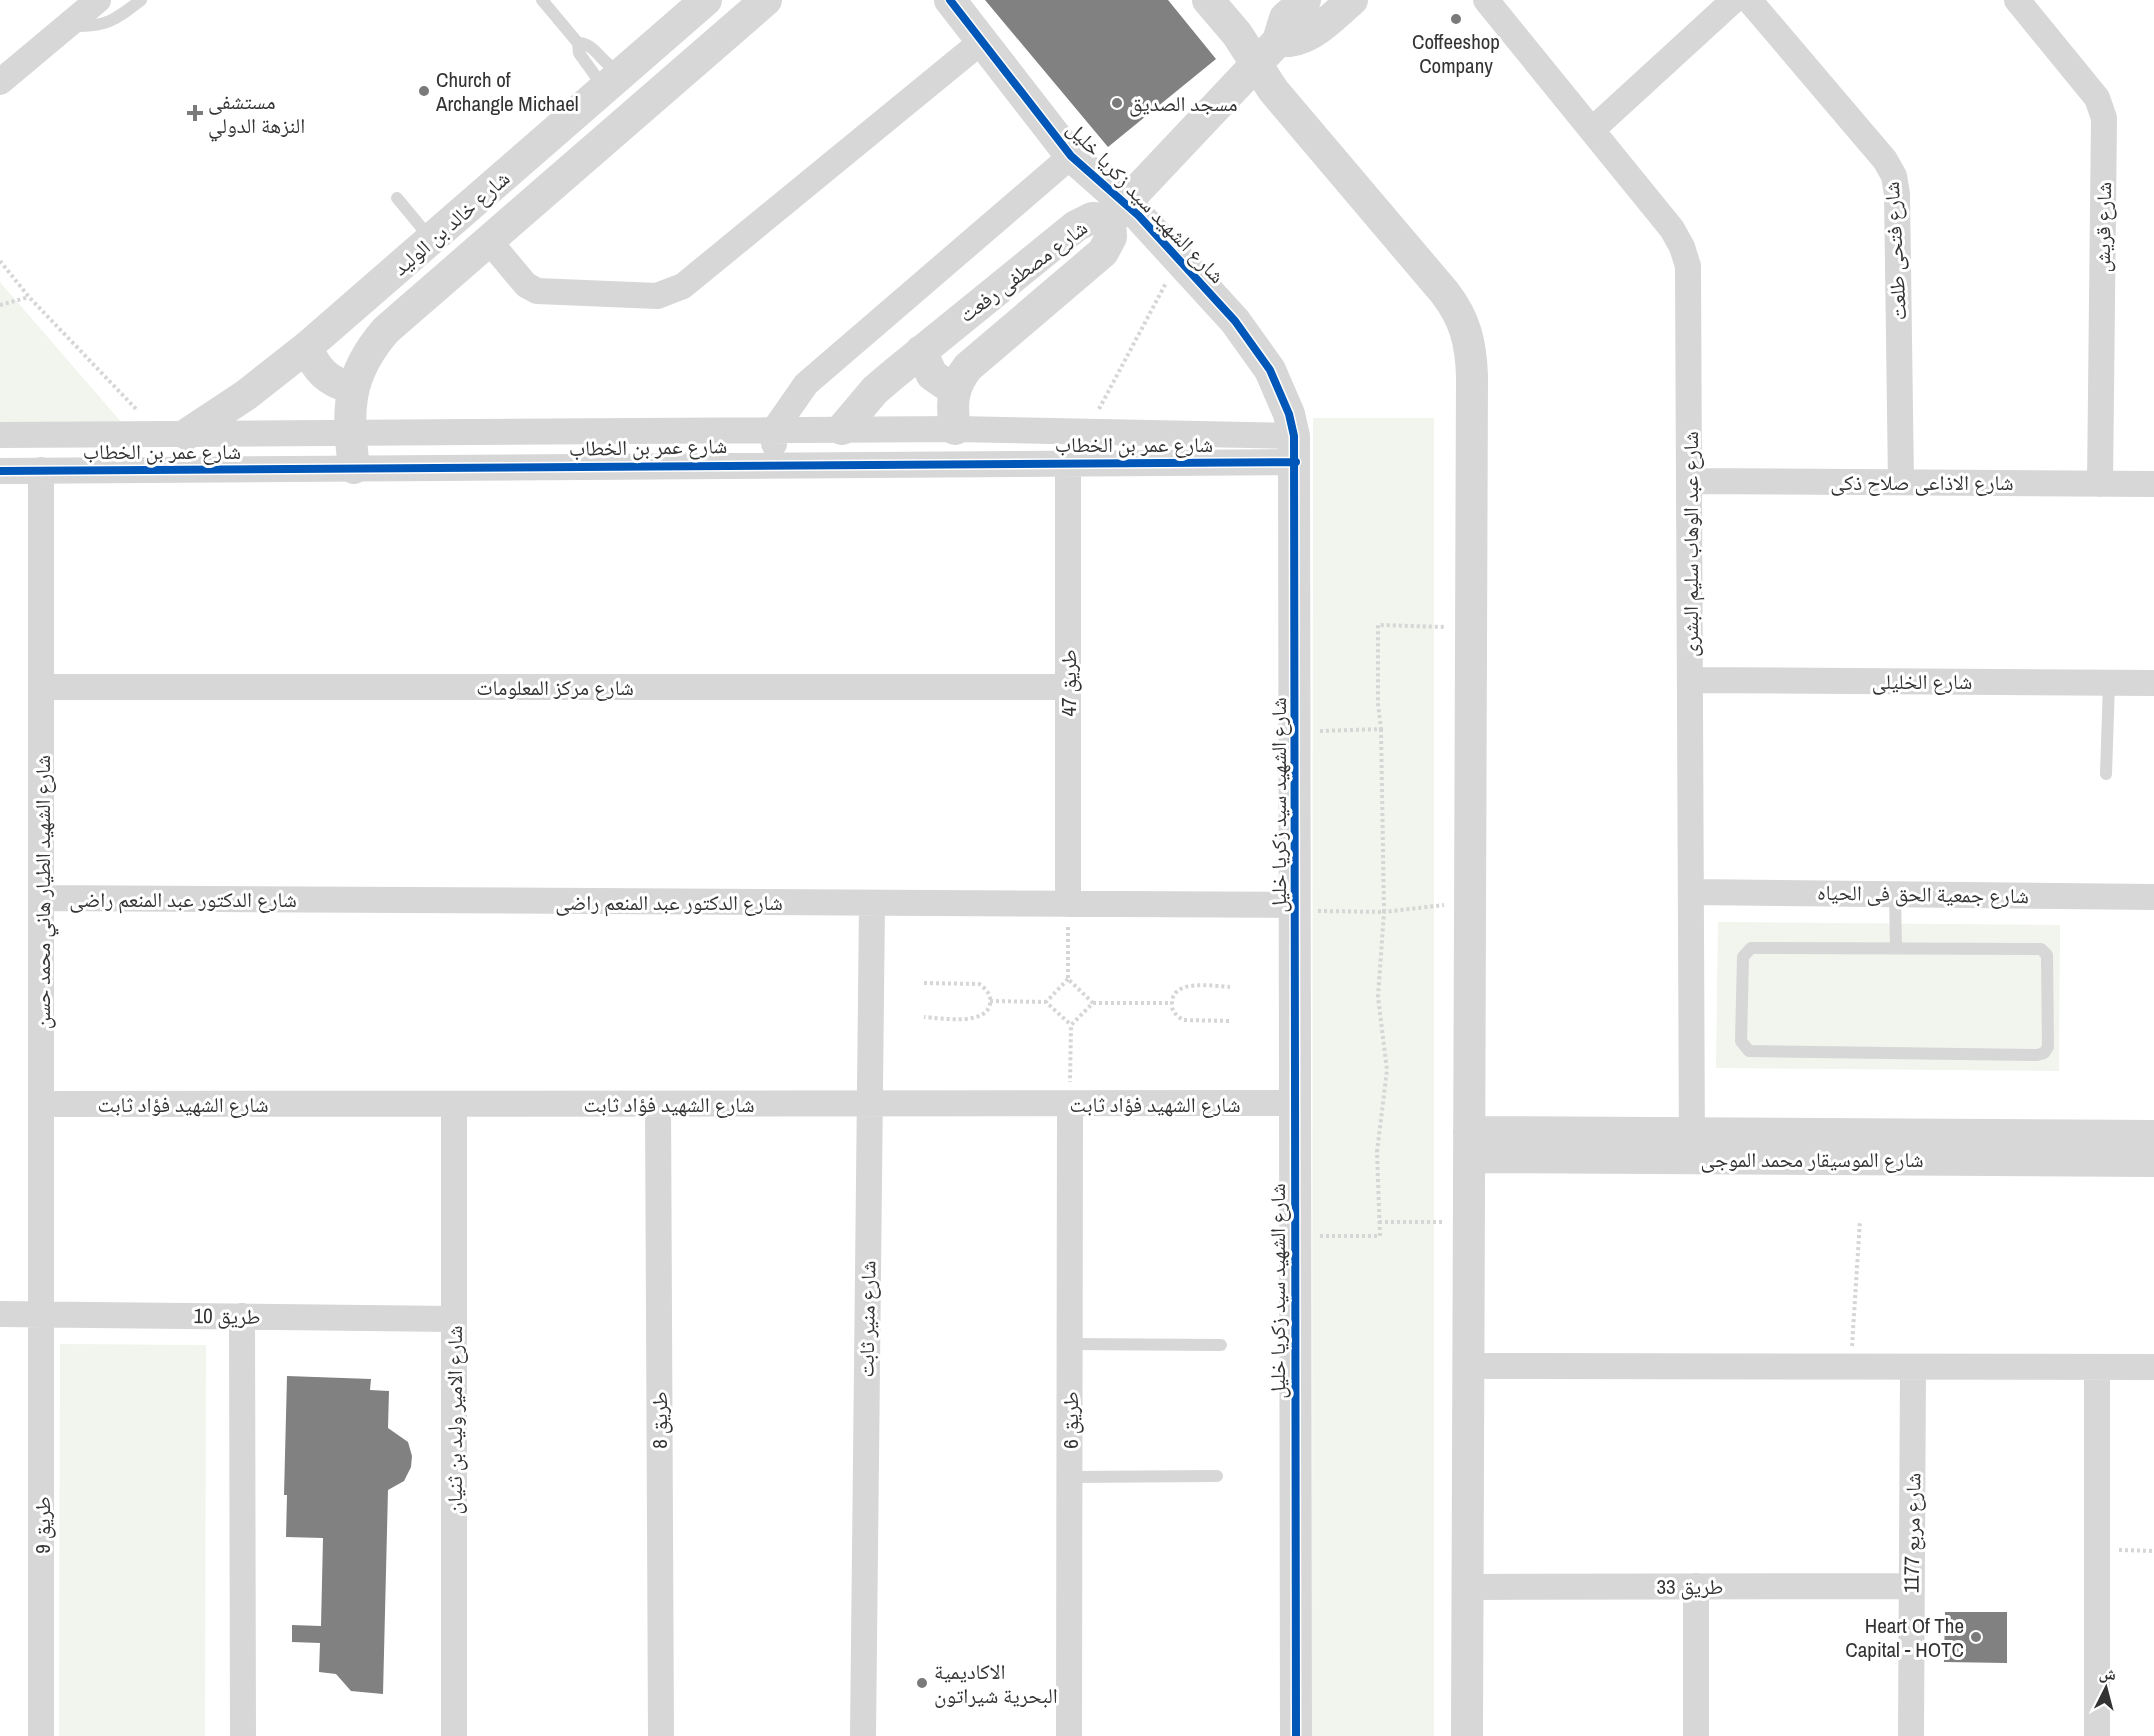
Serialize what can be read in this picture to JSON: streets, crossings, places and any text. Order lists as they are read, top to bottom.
{
  "streets": {
    "street": [
      "شارع الشهيد سيد زكريا خليل",
      "شارع خالد بن الوليد",
      "شارع قريش",
      "شارع فتحى طلعت",
      "شارع مصطفى رفعت",
      "شارع عمر بن الخطاب",
      "شارع الاذاعى صلاح ذكى",
      "شارع عبد الوهاب سليم البشرى",
      "شارع الخليلى",
      "طريق 47",
      "شارع مركز المعلومات",
      "شارع الشهيد الطيار هاني محمد حسن",
      "شارع جمعية الحق فى الحياه",
      "شارع الدكتور عبد المنعم راضى",
      "شارع الشهيد فؤاد ثابت",
      "شارع الموسيقار محمد الموجى",
      "طريق 10",
      "شارع منير ثابت",
      "شارع الامير وليد بن ثنيان",
      "طريق 8",
      "طريق 6",
      "طريق 9",
      "شارع مربع 1177",
      "طريق 33"
    ]
  },
  "crossings": [
    ["شارع الشهيد سيد زكريا خليل", "شارع مصطفى رفعت"],
    ["شارع الشهيد سيد زكريا خليل", "شارع عمر بن الخطاب"],
    ["شارع الشهيد سيد زكريا خليل", "شارع الدكتور عبد المنعم راضى"],
    ["شارع الشهيد سيد زكريا خليل", "شارع الشهيد فؤاد ثابت"],
    ["شارع خالد بن الوليد", "شارع عمر بن الخطاب"],
    ["شارع قريش", "شارع الاذاعى صلاح ذكى"],
    ["شارع فتحى طلعت", "شارع الاذاعى صلاح ذكى"],
    ["شارع مصطفى رفعت", "شارع عمر بن الخطاب"],
    ["شارع عمر بن الخطاب", "طريق 47"],
    ["شارع عمر بن الخطاب", "شارع الشهيد الطيار هاني محمد حسن"],
    ["شارع الاذاعى صلاح ذكى", "شارع عبد الوهاب سليم البشرى"],
    ["شارع عبد الوهاب سليم البشرى", "شارع الخليلى"],
    ["شارع عبد الوهاب سليم البشرى", "شارع جمعية الحق فى الحياه"],
    ["شارع عبد الوهاب سليم البشرى", "شارع الموسيقار محمد الموجى"],
    ["طريق 47", "شارع مركز المعلومات"],
    ["طريق 47", "شارع الدكتور عبد المنعم راضى"],
    ["شارع مركز المعلومات", "شارع الشهيد الطيار هاني محمد حسن"],
    ["شارع الشهيد الطيار هاني محمد حسن", "شارع الدكتور عبد المنعم راضى"],
    ["شارع الشهيد الطيار هاني محمد حسن", "شارع الشهيد فؤاد ثابت"],
    ["شارع الشهيد الطيار هاني محمد حسن", "طريق 10"],
    ["شارع الشهيد الطيار هاني محمد حسن", "طريق 9"],
    ["شارع الدكتور عبد المنعم راضى", "شارع منير ثابت"],
    ["شارع الشهيد فؤاد ثابت", "شارع منير ثابت"],
    ["شارع الشهيد فؤاد ثابت", "شارع الامير وليد بن ثنيان"],
    ["شارع الشهيد فؤاد ثابت", "طريق 8"],
    ["شارع الشهيد فؤاد ثابت", "طريق 6"],
    ["طريق 10", "شارع الامير وليد بن ثنيان"],
    ["طريق 10", "طريق 9"],
    ["شارع مربع 1177", "طريق 33"]
  ],
  "places": {
    "other": [
      "Coffeeshop Company",
      "Church of Archangle Michael",
      "مسجد الصديق",
      "Heart Of The Capital - HOTC",
      "الاكاديمية البحرية شيراتون"
    ],
    "health": ["مستشفى النزهة الدولي"]
  },
  "north": "top"
}
